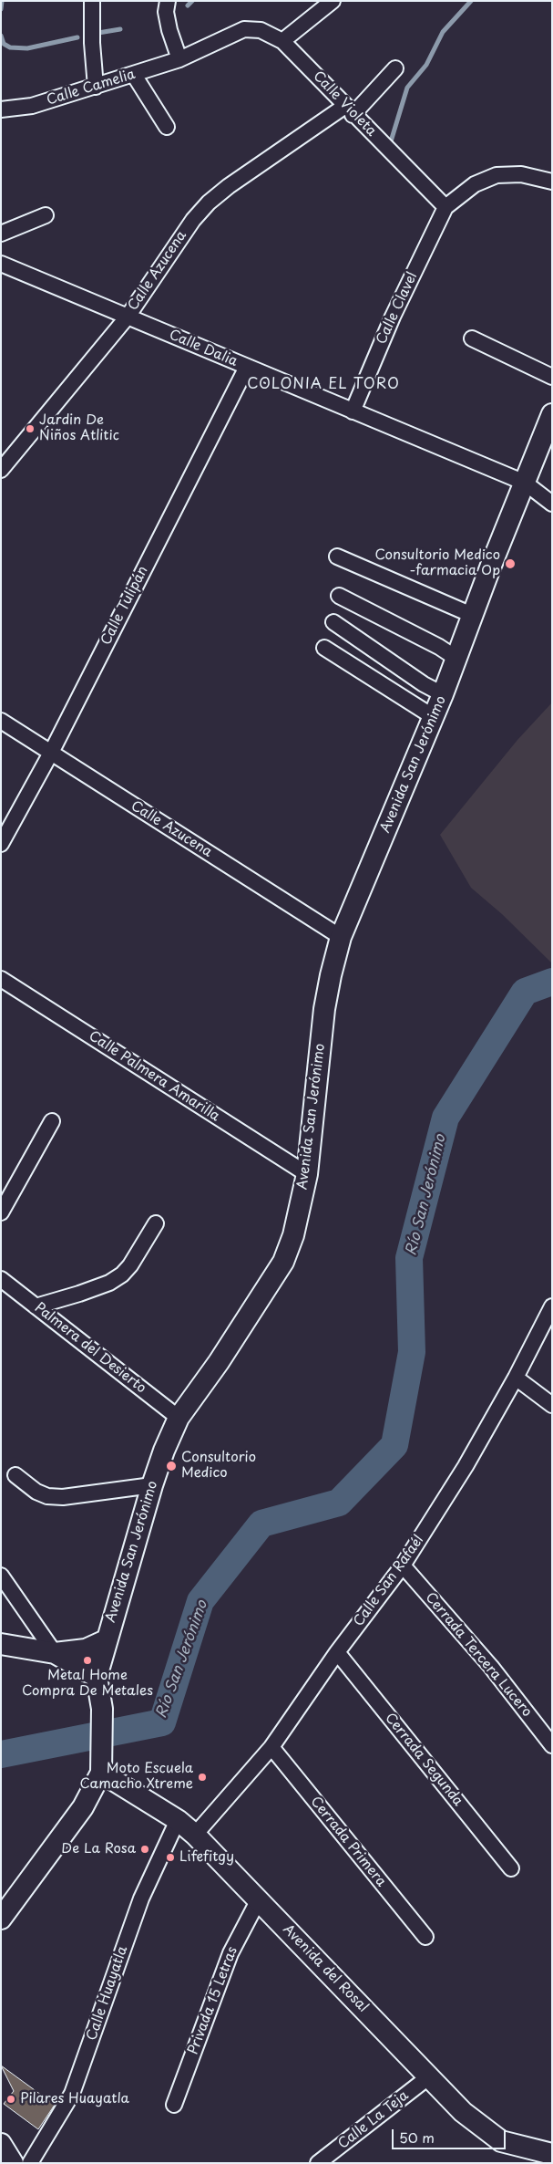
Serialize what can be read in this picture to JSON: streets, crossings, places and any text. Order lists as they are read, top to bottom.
{
  "streets": {
    "main road": ["Avenida San Jerónimo", "Avenida del Rosal"],
    "street": [
      "Calle Camelia",
      "Calle Violeta",
      "Calle Azucena",
      "Calle Clavel",
      "Calle Dalia",
      "Calle Tulipán",
      "Calle Palmera Amarilla",
      "Palmera del Desierto",
      "Calle San Rafaél",
      "Cerrada Tercera Lucero",
      "Cerrada Segunda",
      "Cerrada Primera",
      "Calle Huayatla",
      "Privada 15 Letras",
      "Calle La Teja"
    ]
  },
  "crossings": [
    ["Calle Camelia", "Calle Violeta"],
    ["Calle Violeta", "Calle Azucena"],
    ["Calle Violeta", "Calle Clavel"],
    ["Calle Azucena", "Calle Dalia"],
    ["Calle Azucena", "Calle Tulipán"],
    ["Calle Azucena", "Avenida San Jerónimo"],
    ["Calle Clavel", "Calle Dalia"],
    ["Calle Dalia", "Calle Tulipán"],
    ["Calle Dalia", "Avenida San Jerónimo"],
    ["Avenida San Jerónimo", "Calle Palmera Amarilla"],
    ["Avenida San Jerónimo", "Palmera del Desierto"],
    ["Avenida San Jerónimo", "Avenida del Rosal"],
    ["Calle San Rafaél", "Cerrada Tercera Lucero"],
    ["Calle San Rafaél", "Cerrada Segunda"],
    ["Calle San Rafaél", "Cerrada Primera"],
    ["Calle San Rafaél", "Avenida del Rosal"],
    ["Avenida del Rosal", "Calle Huayatla"],
    ["Avenida del Rosal", "Privada 15 Letras"],
    ["Avenida del Rosal", "Calle La Teja"]
  ],
  "districts": ["COLONIA EL TORO"],
  "water": ["Río San Jerónimo"],
  "places": [
    "Jardin De Niños Atlitic",
    "Consultorio Medico -farmacia Op",
    "Consultorio Medico",
    "Metal Home Compra De Metales",
    "Moto Escuela Camacho Xtreme",
    "De La Rosa",
    "Lifefitgy",
    "Pilares Huayatla"
  ],
  "scale_bar": "50 m"
}
